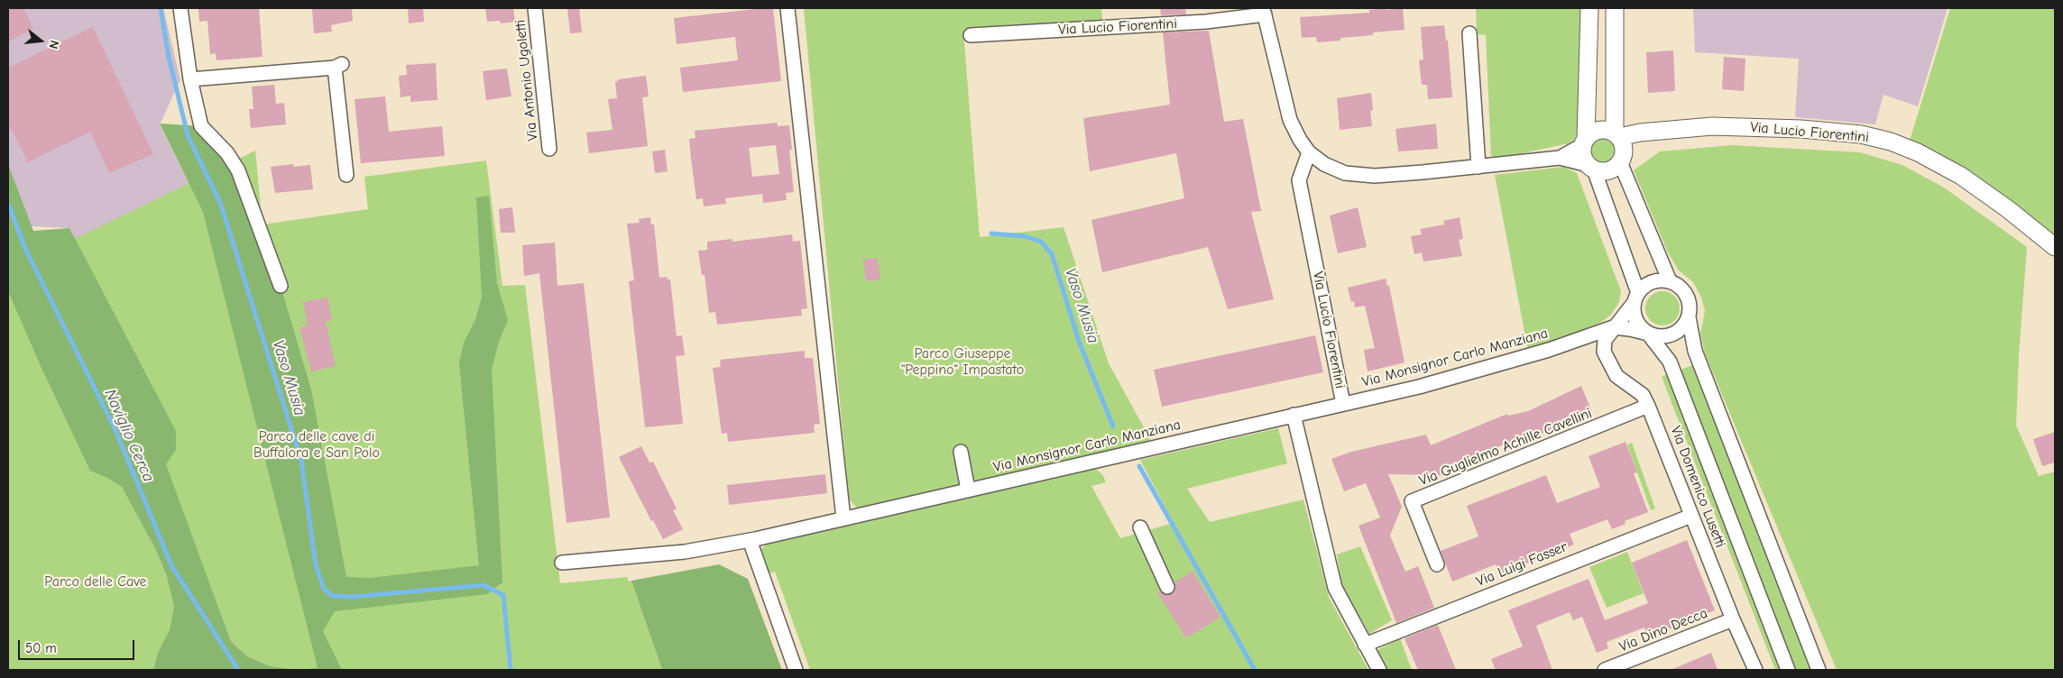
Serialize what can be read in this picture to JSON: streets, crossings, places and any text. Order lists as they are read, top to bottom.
{
  "streets": {
    "street": [
      "Via Lucio Fiorentini",
      "Via Antonio Ugoletti",
      "Via Monsignor Carlo Manziana",
      "Via Guglielmo Achille Cavellini",
      "Via Domenico Lusetti",
      "Via Luigi Fasser",
      "Via Dino Decca"
    ]
  },
  "crossings": [
    ["Via Lucio Fiorentini", "Via Monsignor Carlo Manziana"],
    ["Via Monsignor Carlo Manziana", "Via Domenico Lusetti"],
    ["Via Guglielmo Achille Cavellini", "Via Domenico Lusetti"],
    ["Via Domenico Lusetti", "Via Luigi Fasser"],
    ["Via Domenico Lusetti", "Via Dino Decca"]
  ],
  "water": ["Vaso Musia", "Naviglio Cerca"],
  "parks": ["Parco Giuseppe \"Peppino\" Impastato", "Parco delle cave di Buffalora e San Polo", "Parco delle Cave"],
  "scale_bar": "50 m",
  "north": "right"
}
